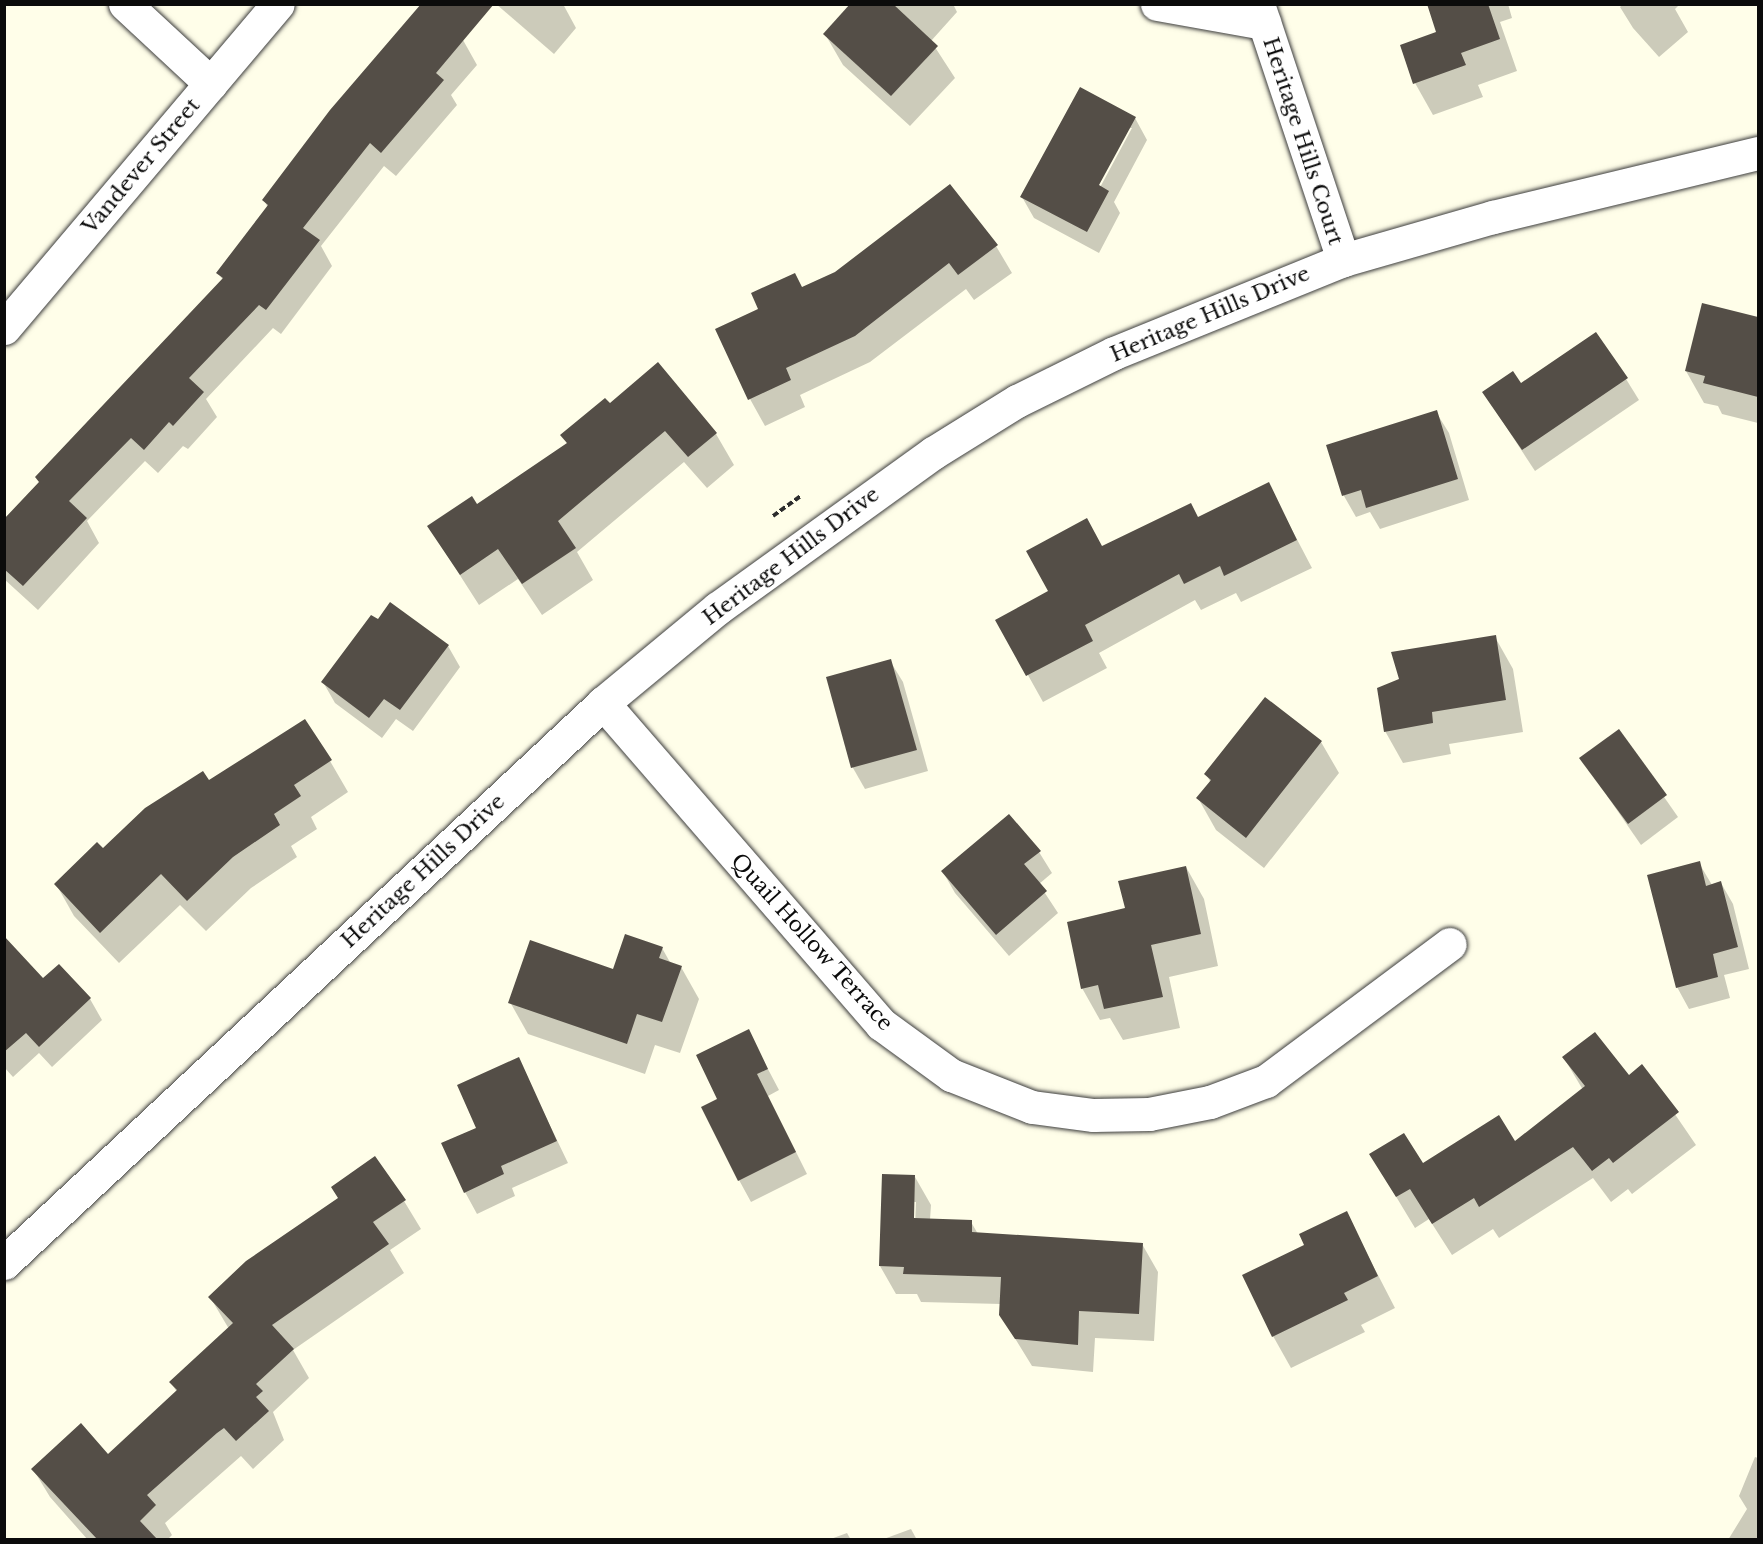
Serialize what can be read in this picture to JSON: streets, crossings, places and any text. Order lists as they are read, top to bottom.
{
  "streets": {
    "street": [
      "Heritage Hills Court",
      "Vandever Street",
      "Heritage Hills Drive",
      "Quail Hollow Terrace"
    ]
  },
  "crossings": [
    ["Heritage Hills Court", "Heritage Hills Drive"],
    ["Heritage Hills Drive", "Quail Hollow Terrace"]
  ]
}
